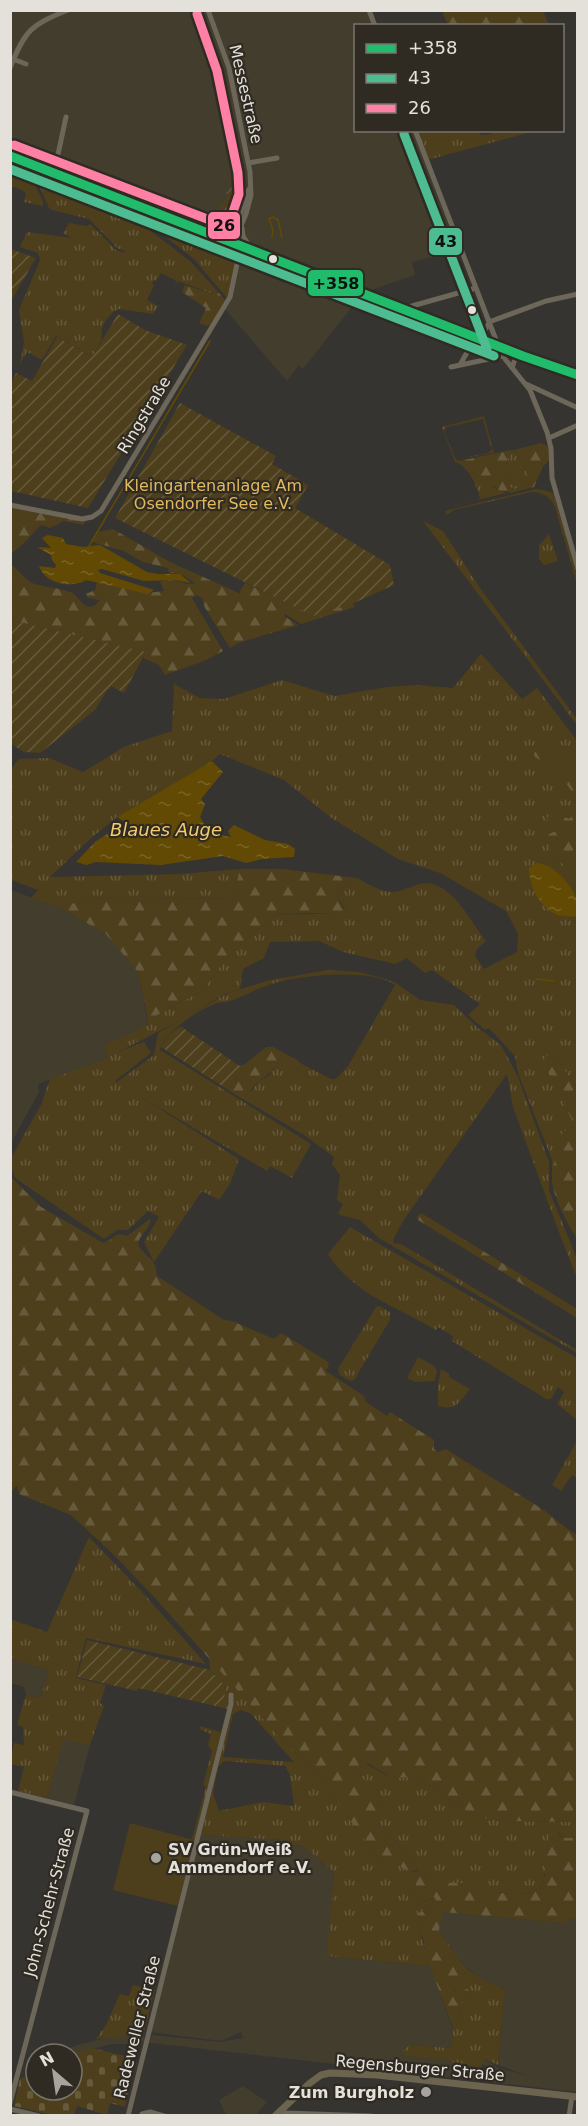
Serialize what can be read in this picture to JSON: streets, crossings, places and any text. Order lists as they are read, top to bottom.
{
  "streets": {
    "main road": ["Regensburger Straße"],
    "street": [
      "Messestraße",
      "Ringstraße",
      "John-Schehr-Straße",
      "Radeweller Straße"
    ]
  },
  "water": ["Blaues Auge"],
  "parks": ["Kleingartenanlage Am Osendorfer See e.V."],
  "places": ["SV Grün-Weiß Ammendorf e.V.", "Zum Burgholz"],
  "lines": ["transit line 26", "transit line 43", "transit line +358"],
  "legend": ["+358", "43", "26"],
  "north": "top left"
}
